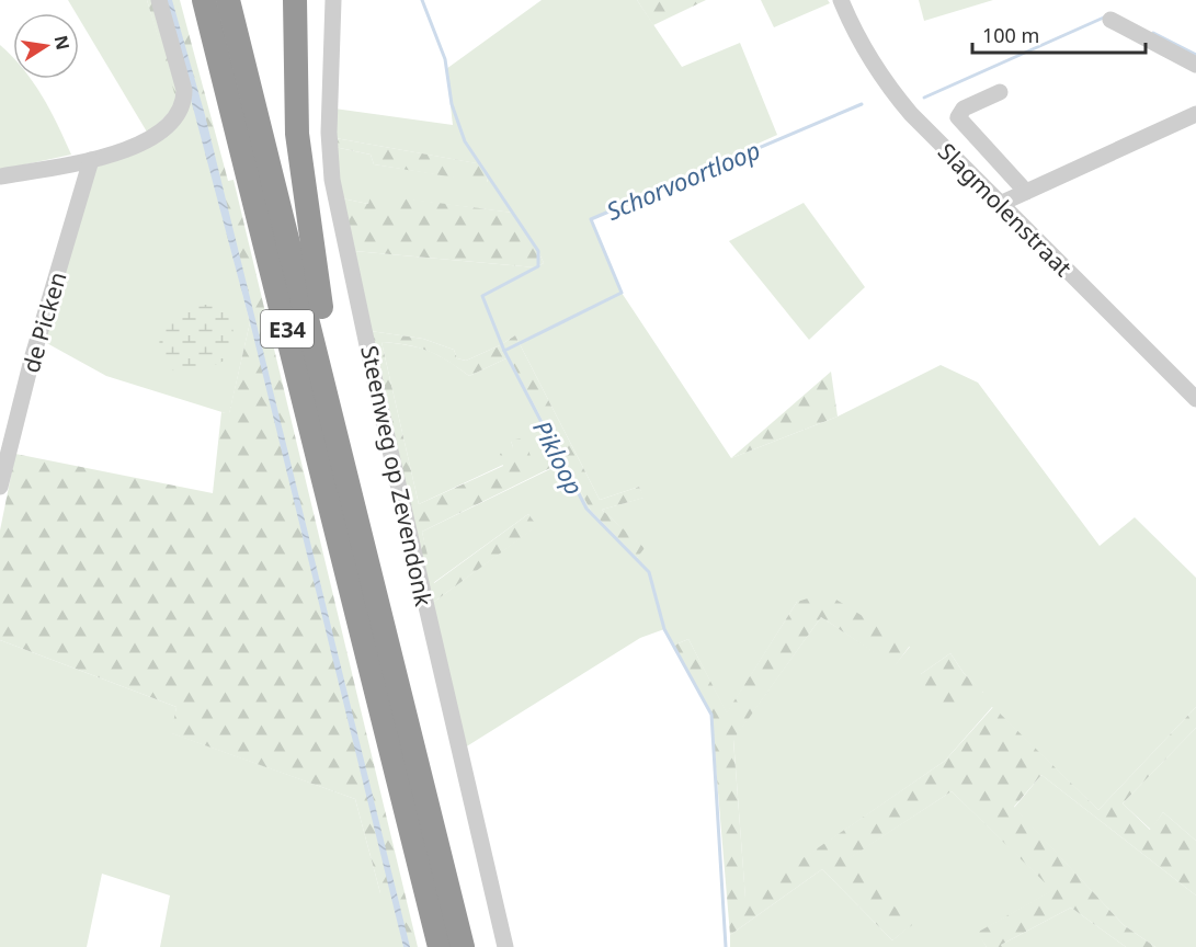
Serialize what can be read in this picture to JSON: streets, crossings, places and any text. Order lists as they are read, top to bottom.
{
  "streets": {
    "highway": ["E34"],
    "street": ["Slagmolenstraat", "de Picken", "Steenweg op Zevendonk"]
  },
  "water": ["Schorvoortloop", "Pikloop"],
  "scale_bar": "100 m",
  "north": "right"
}
